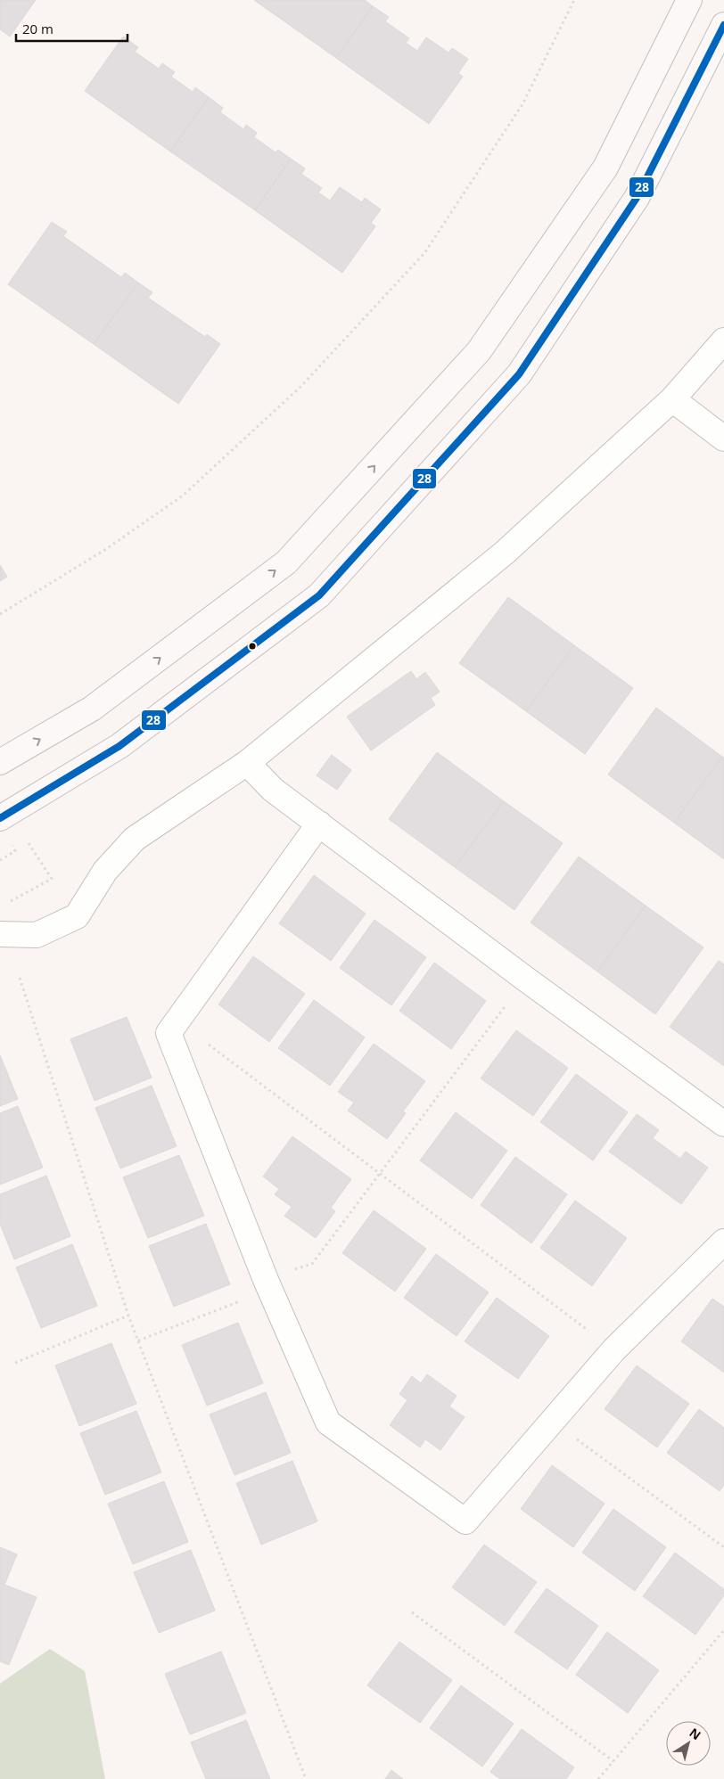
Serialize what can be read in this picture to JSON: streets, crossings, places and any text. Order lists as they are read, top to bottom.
{
  "lines": ["transit line 28"],
  "scale_bar": "20 m",
  "north": "top right"
}
